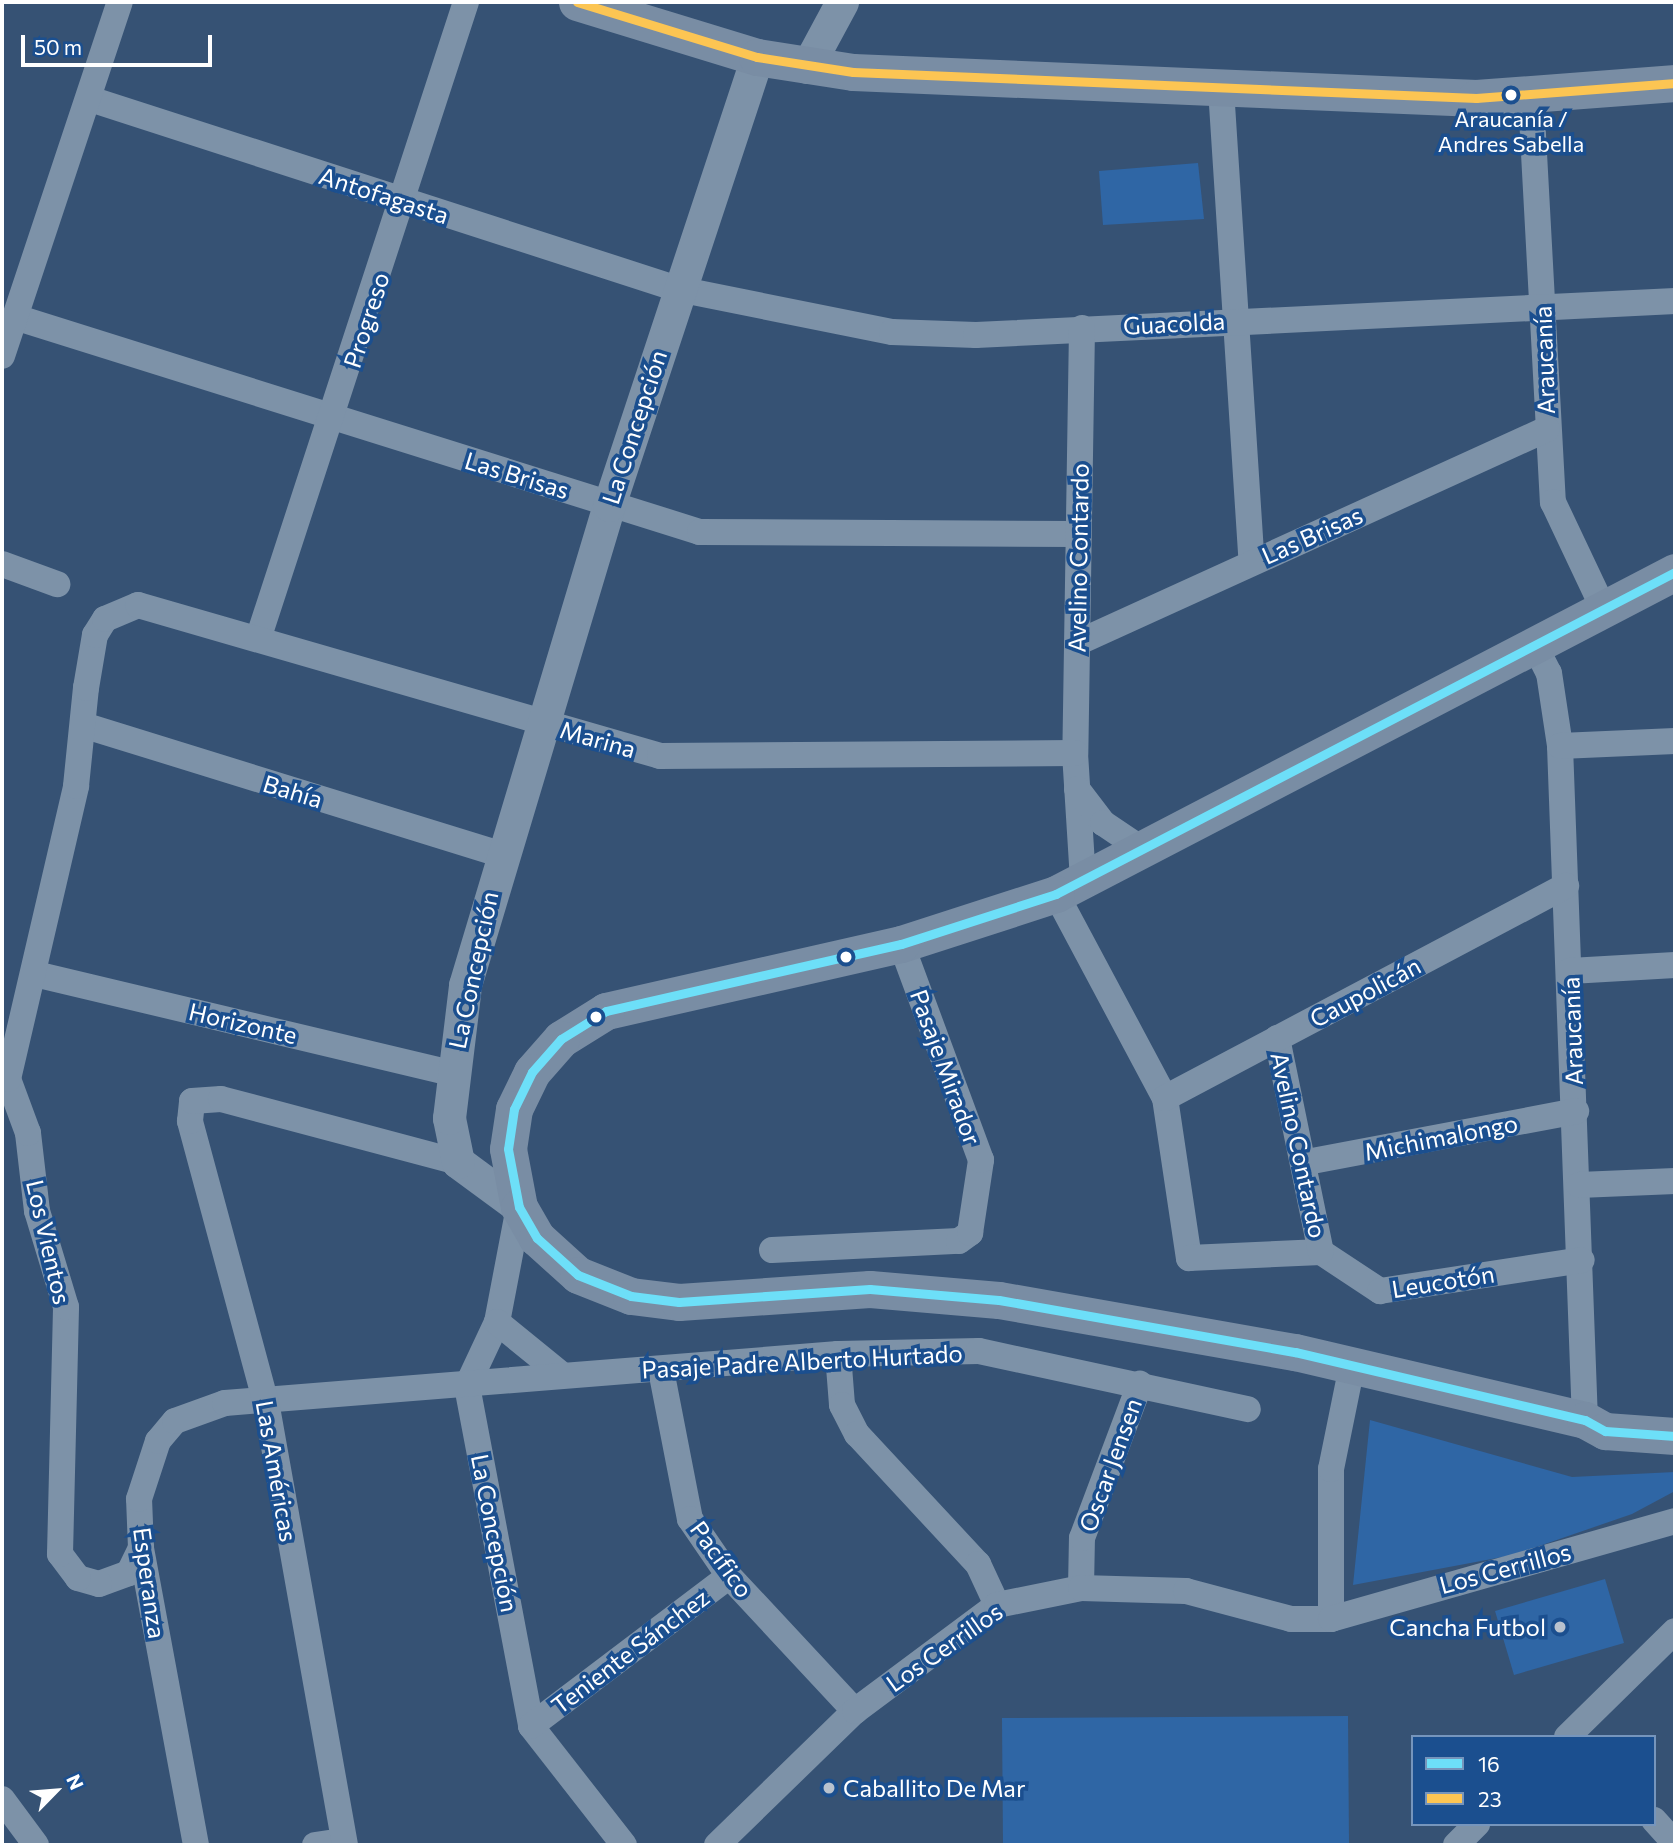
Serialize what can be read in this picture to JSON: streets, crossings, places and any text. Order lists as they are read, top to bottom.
{
  "streets": {
    "street": [
      "Antofagasta",
      "Progreso",
      "Guacolda",
      "Araucanía",
      "La Concepción",
      "Las Brisas",
      "Avelino Contardo",
      "Marina",
      "Bahía",
      "Caupolicán",
      "Horizonte",
      "Pasaje Mirador",
      "Michimalongo",
      "Los Vientos",
      "Leucotón",
      "Pasaje Padre Alberto Hurtado",
      "Oscar Jensen",
      "Las Américas",
      "Pacífico",
      "Los Cerrillos",
      "Esperanza",
      "Teniente Sánchez"
    ]
  },
  "crossings": [
    ["Antofagasta", "Progreso"],
    ["Antofagasta", "Guacolda"],
    ["Antofagasta", "La Concepción"],
    ["Progreso", "Las Brisas"],
    ["Progreso", "Marina"],
    ["Guacolda", "Araucanía"],
    ["Guacolda", "La Concepción"],
    ["Guacolda", "Avelino Contardo"],
    ["Araucanía", "Las Brisas"],
    ["Araucanía", "Caupolicán"],
    ["Araucanía", "Michimalongo"],
    ["Araucanía", "Leucotón"],
    ["La Concepción", "Las Brisas"],
    ["La Concepción", "Marina"],
    ["La Concepción", "Bahía"],
    ["La Concepción", "Horizonte"],
    ["La Concepción", "Pasaje Padre Alberto Hurtado"],
    ["La Concepción", "Las Américas"],
    ["La Concepción", "Teniente Sánchez"],
    ["Las Brisas", "Avelino Contardo"],
    ["Avelino Contardo", "Marina"],
    ["Avelino Contardo", "Caupolicán"],
    ["Avelino Contardo", "Michimalongo"],
    ["Avelino Contardo", "Leucotón"],
    ["Marina", "Los Vientos"],
    ["Bahía", "Los Vientos"],
    ["Horizonte", "Los Vientos"],
    ["Los Vientos", "Esperanza"],
    ["Pasaje Padre Alberto Hurtado", "Oscar Jensen"],
    ["Pasaje Padre Alberto Hurtado", "Las Américas"],
    ["Pasaje Padre Alberto Hurtado", "Pacífico"],
    ["Pasaje Padre Alberto Hurtado", "Esperanza"],
    ["Oscar Jensen", "Los Cerrillos"],
    ["Las Américas", "Esperanza"],
    ["Pacífico", "Los Cerrillos"],
    ["Pacífico", "Teniente Sánchez"]
  ],
  "places": ["Araucanía / Andres Sabella", "Cancha Futbol", "Caballito De Mar"],
  "lines": ["transit line 23", "transit line 16"],
  "legend": ["16", "23"],
  "scale_bar": "50 m",
  "north": "top right"
}
